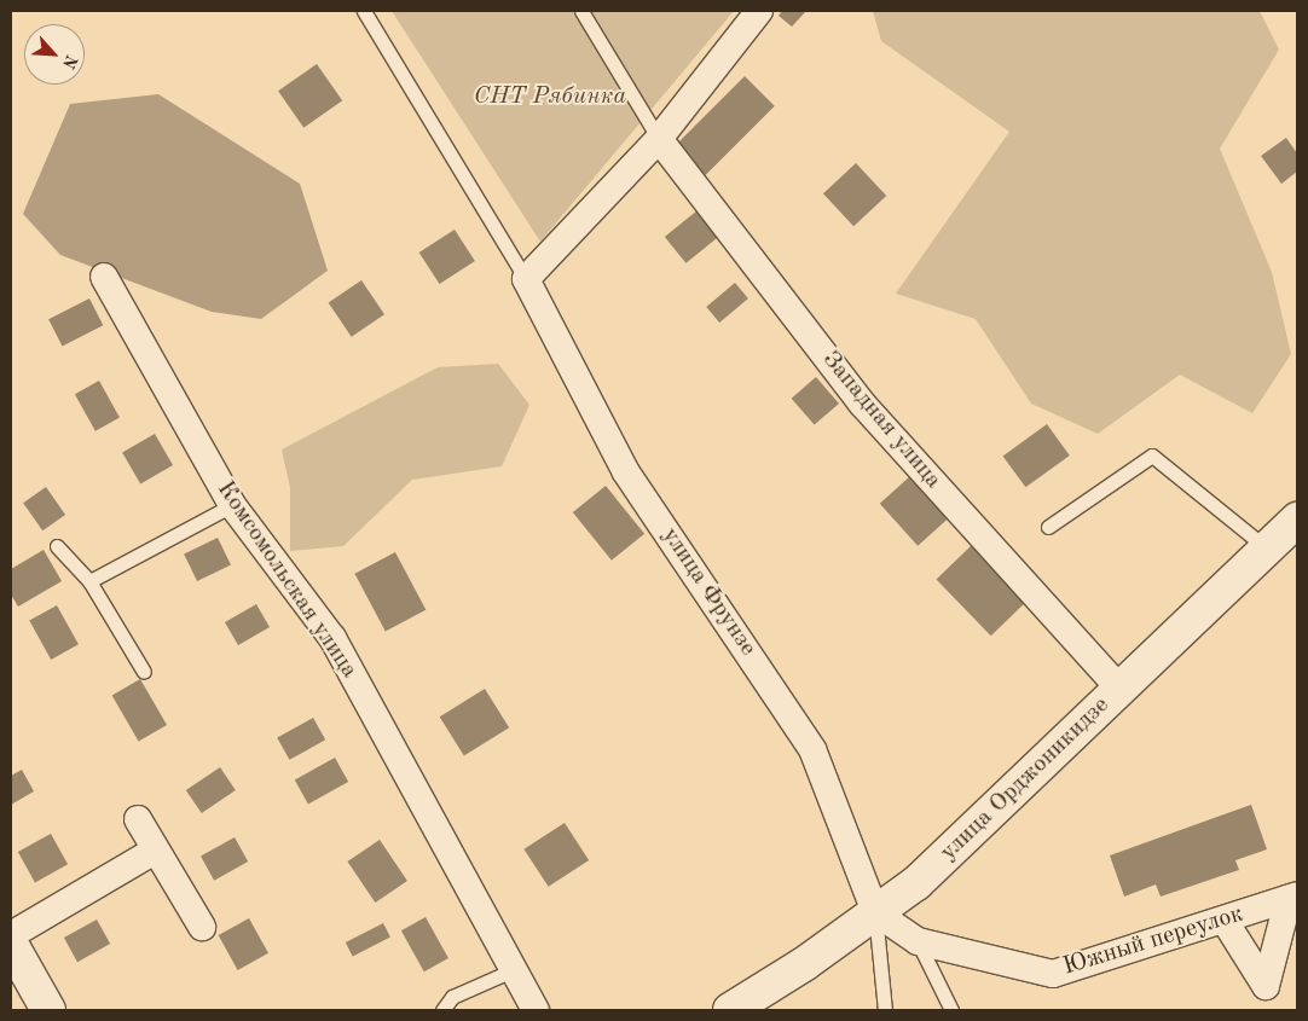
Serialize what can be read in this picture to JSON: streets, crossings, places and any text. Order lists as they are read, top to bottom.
{
  "streets": {
    "main road": ["улица Орджоникидзе"],
    "street": [
      "Западная улица",
      "Комсомольская улица",
      "улица Фрунзе",
      "Южный переулок"
    ]
  },
  "crossings": [
    ["Западная улица", "улица Орджоникидзе"],
    ["улица Фрунзе", "улица Орджоникидзе"],
    ["улица Фрунзе", "Южный переулок"],
    ["улица Орджоникидзе", "Южный переулок"]
  ],
  "parks": ["СНТ Рябинка"],
  "north": "bottom right"
}
